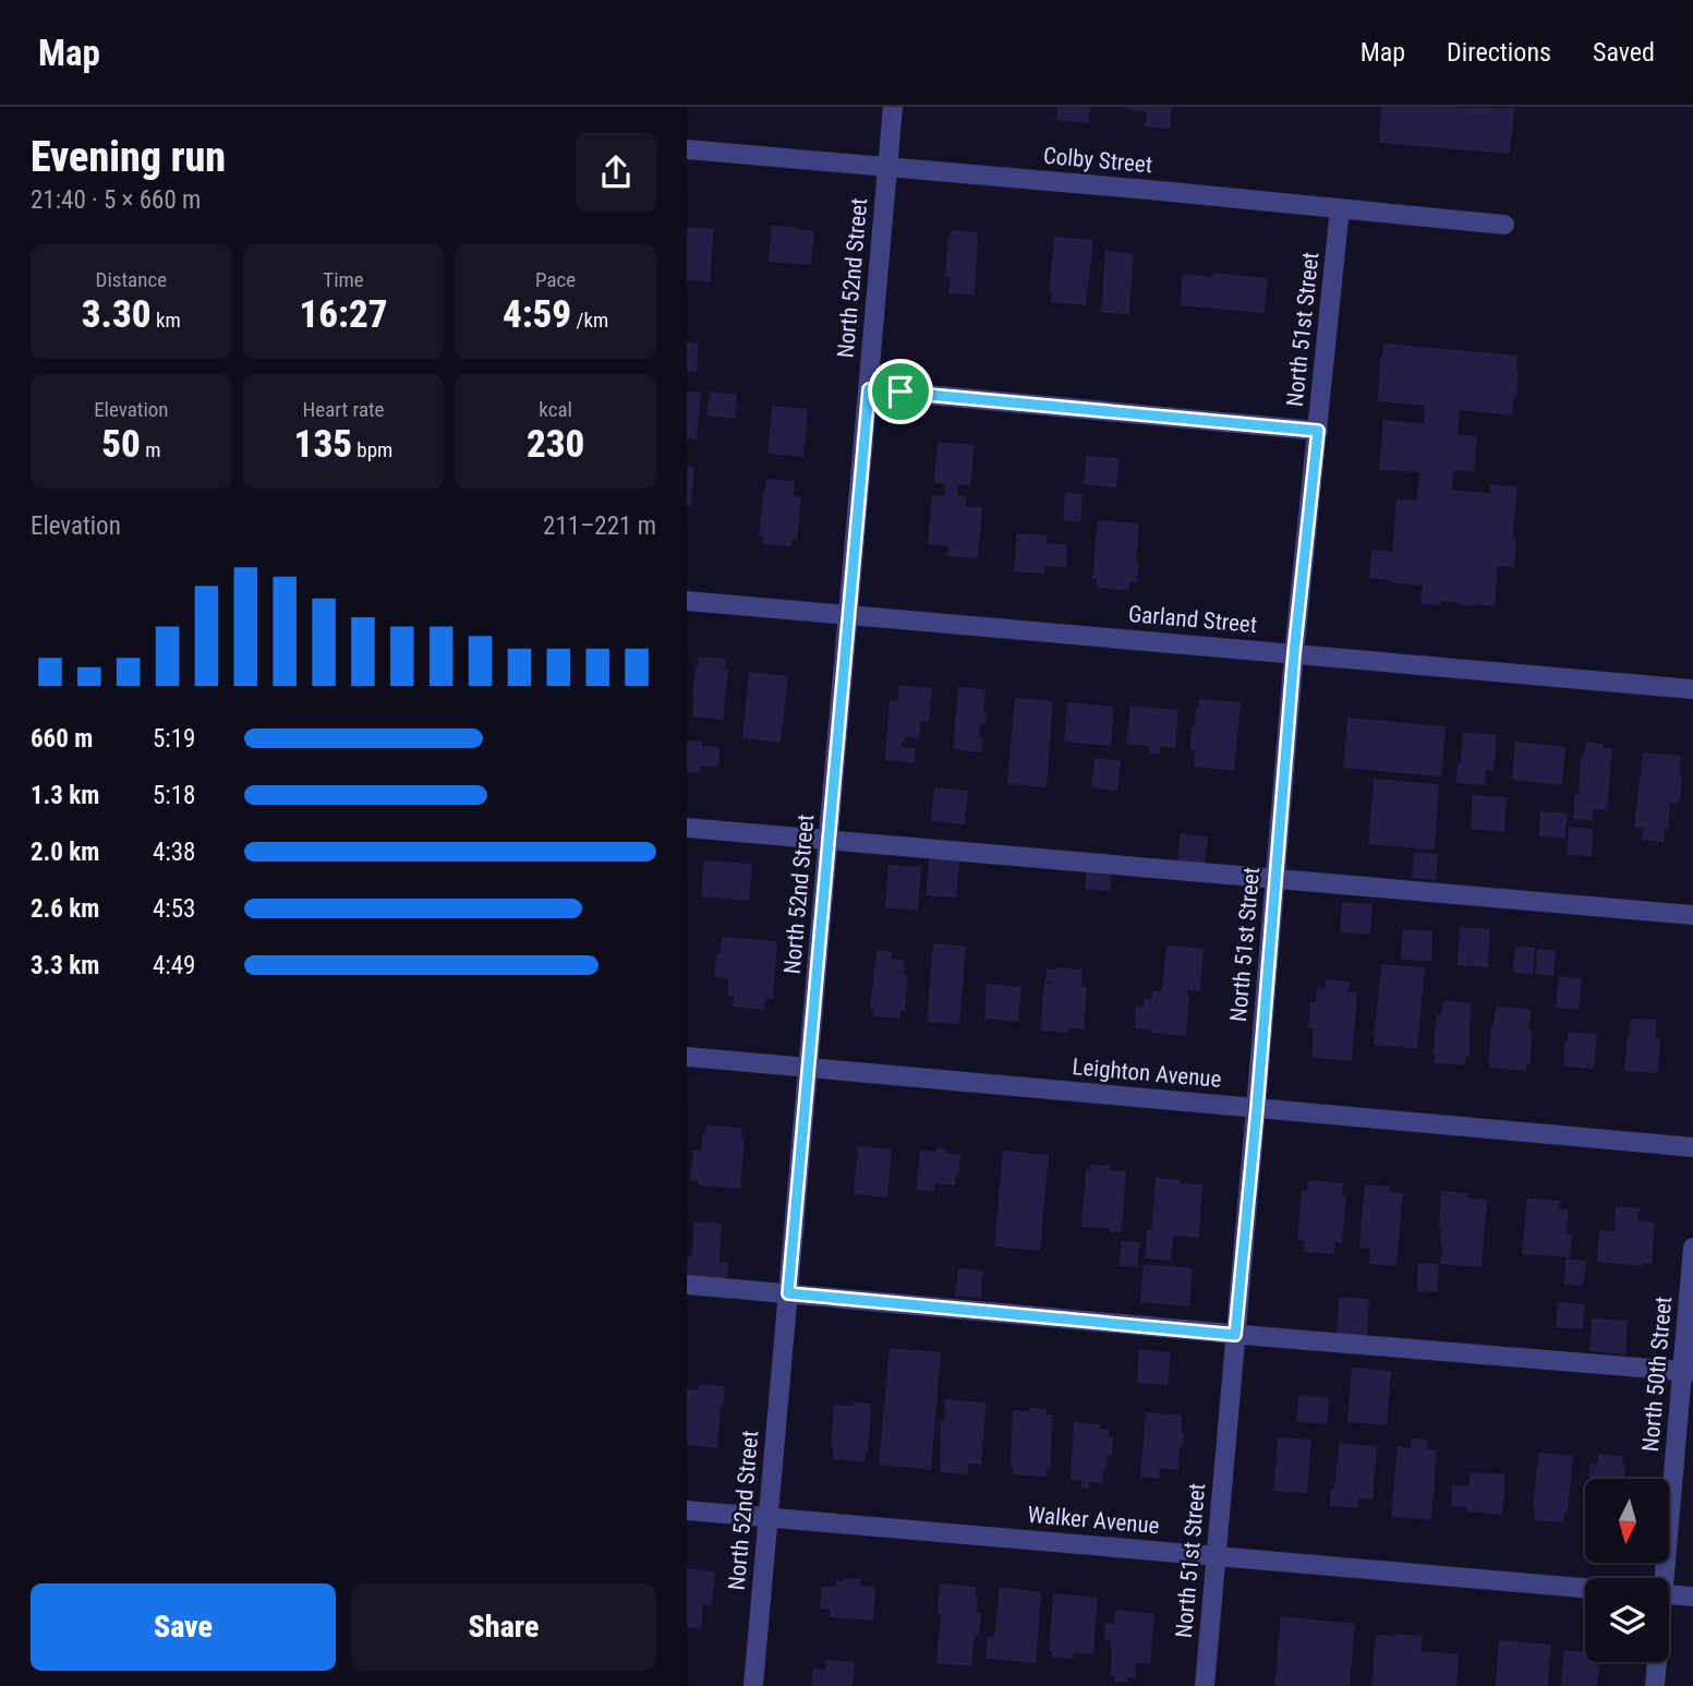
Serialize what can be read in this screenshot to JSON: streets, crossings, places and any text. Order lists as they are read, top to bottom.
{
  "streets": {
    "street": [
      "Colby Street",
      "North 52nd Street",
      "North 51st Street",
      "Garland Street",
      "Leighton Avenue",
      "North 50th Street",
      "Walker Avenue"
    ]
  },
  "crossings": [
    ["Colby Street", "North 52nd Street"],
    ["Colby Street", "North 51st Street"],
    ["North 52nd Street", "Garland Street"],
    ["North 52nd Street", "Leighton Avenue"],
    ["North 52nd Street", "Walker Avenue"],
    ["North 51st Street", "Garland Street"],
    ["North 51st Street", "Leighton Avenue"],
    ["North 51st Street", "Walker Avenue"]
  ],
  "north": "bottom",
  "page": {
    "header": "Map",
    "nav": ["Map", "Directions", "Saved"],
    "heading": ["Evening run", "21:40 · 5 × 660 m"],
    "stats": [
      ["Distance", "3.30 km"],
      ["Time", "16:27"],
      ["Pace", "4:59 /km"],
      ["Elevation", "50 m"],
      ["Heart rate", "135 bpm"],
      ["kcal", "230"]
    ],
    "chart": ["Elevation", "211–221 m"],
    "list": [
      {
        "name": "660 m",
        "note": "5:19"
      },
      {
        "name": "1.3 km",
        "note": "5:18"
      },
      {
        "name": "2.0 km",
        "note": "4:38"
      },
      {
        "name": "2.6 km",
        "note": "4:53"
      },
      {
        "name": "3.3 km",
        "note": "4:49"
      }
    ],
    "buttons": ["Save", "Share"]
  }
}
